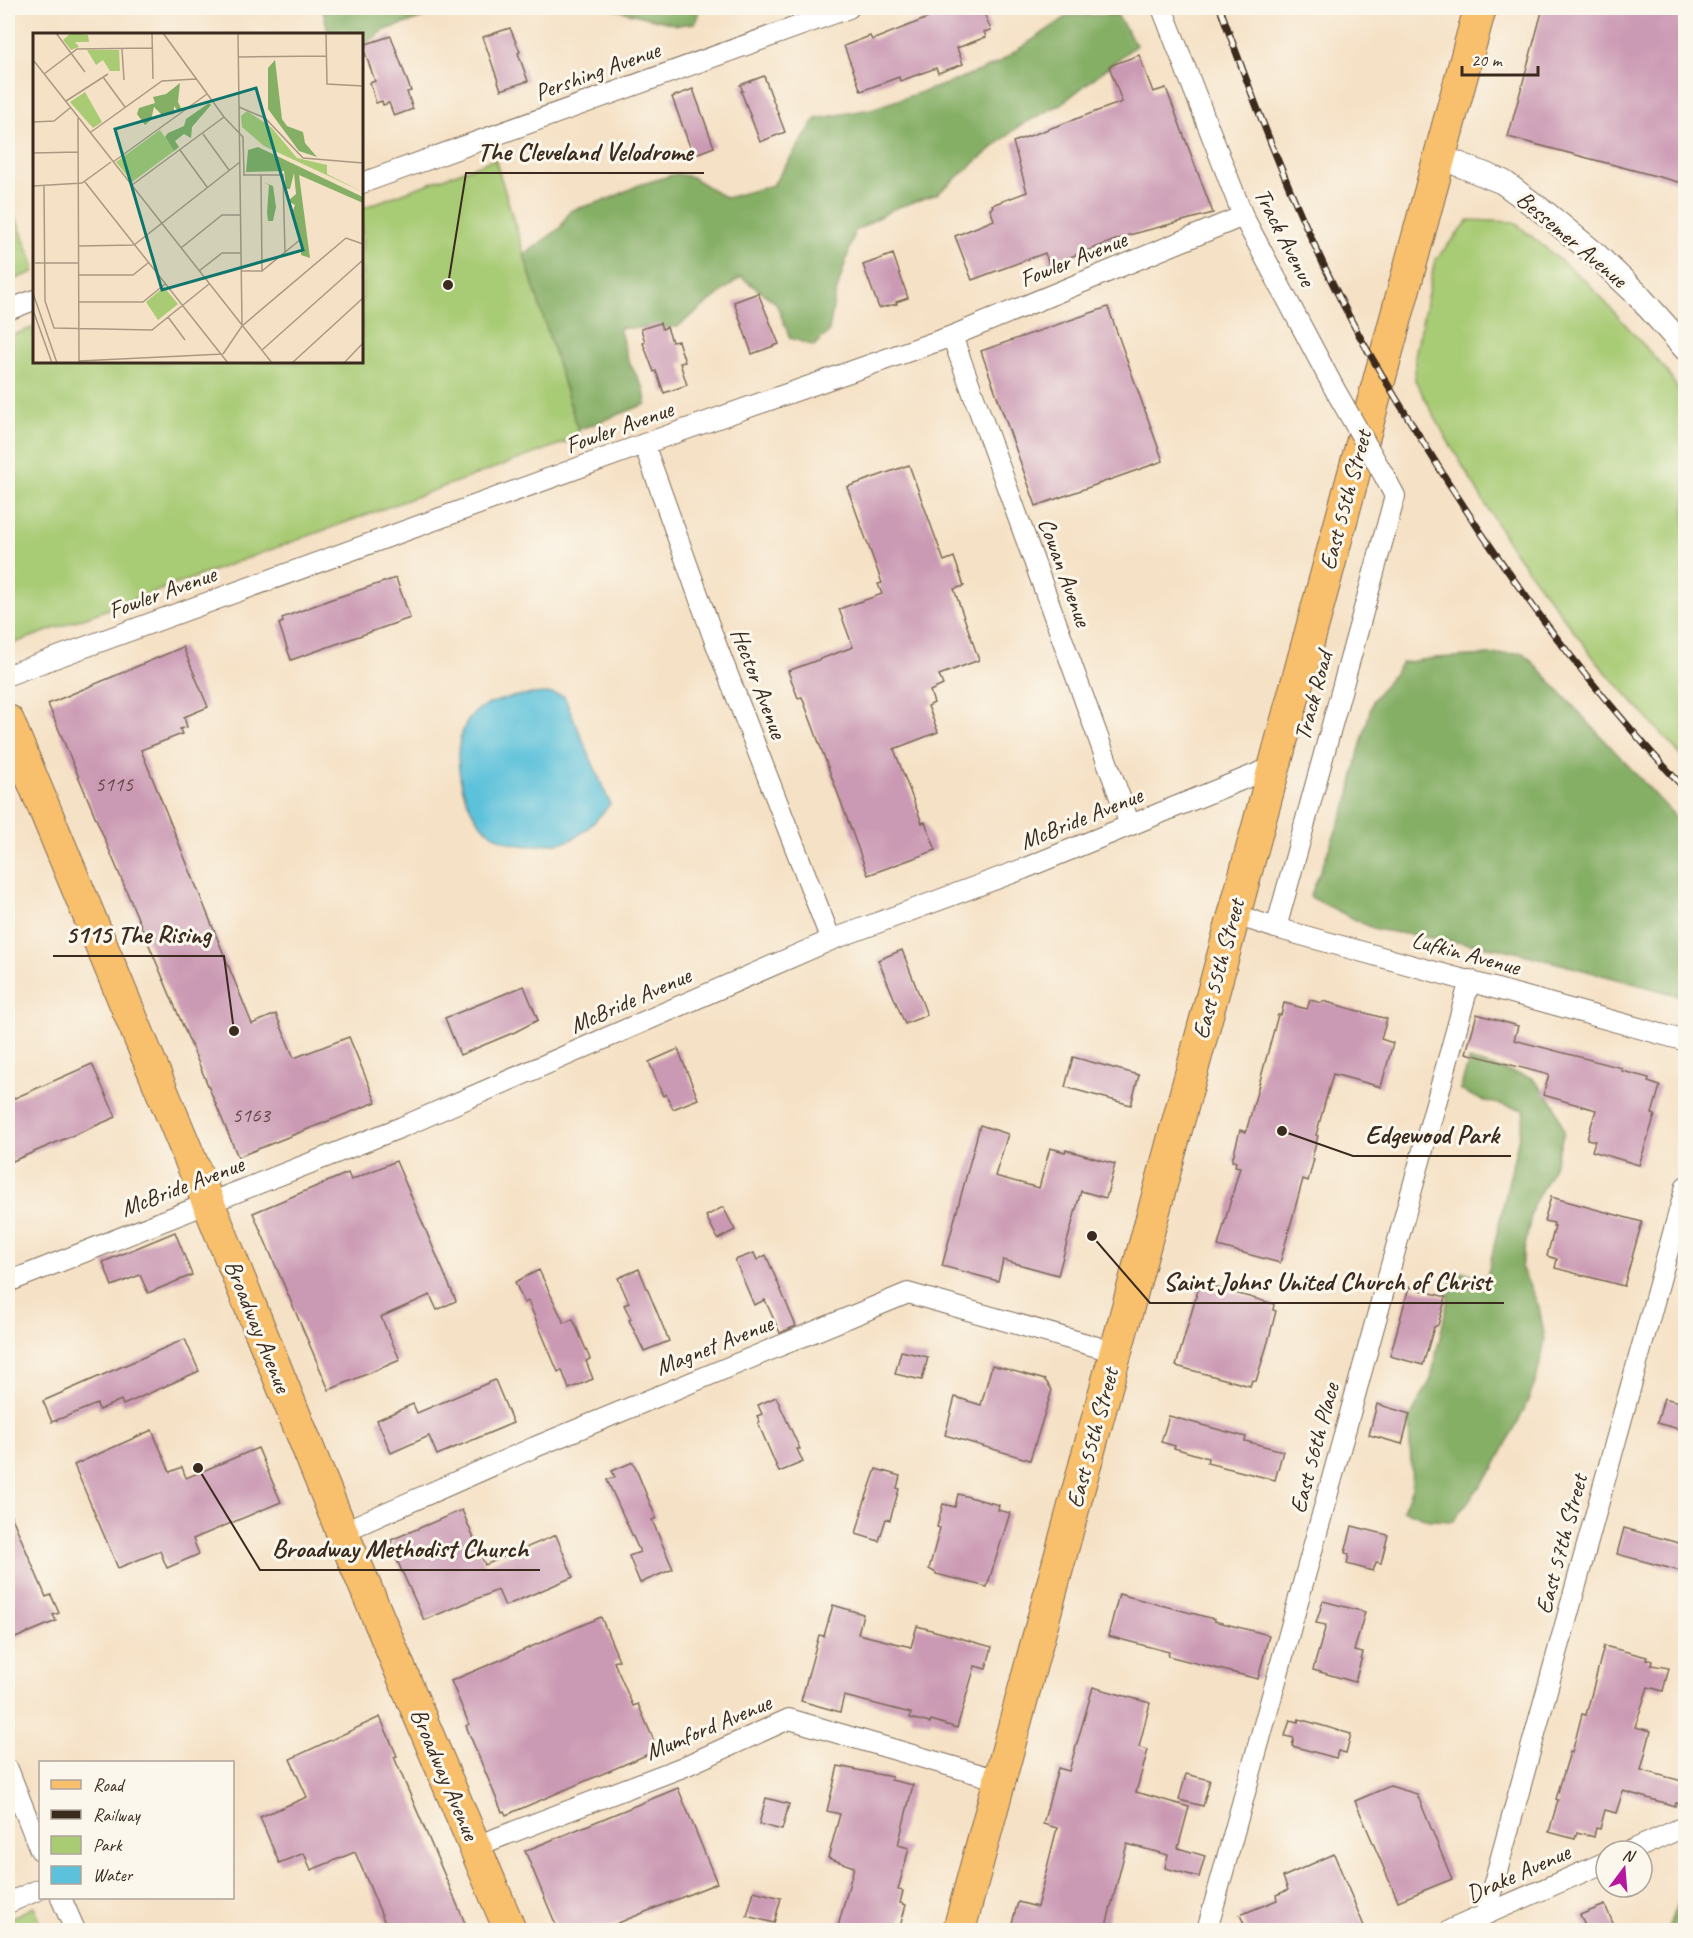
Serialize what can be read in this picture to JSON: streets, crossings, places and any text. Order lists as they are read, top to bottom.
{
  "streets": {
    "main road": ["East 55th Street", "Broadway Avenue"],
    "street": [
      "Pershing Avenue",
      "Track Avenue",
      "Bessemer Avenue",
      "Fowler Avenue",
      "Cowan Avenue",
      "Hector Avenue",
      "Track Road",
      "McBride Avenue",
      "Lufkin Avenue",
      "Magnet Avenue",
      "East 56th Place",
      "East 57th Street",
      "Mumford Avenue",
      "Drake Avenue"
    ]
  },
  "crossings": [
    ["Track Avenue", "Fowler Avenue"],
    ["Track Avenue", "Track Road"],
    ["Bessemer Avenue", "East 55th Street"],
    ["Fowler Avenue", "Cowan Avenue"],
    ["Fowler Avenue", "Hector Avenue"],
    ["East 55th Street", "McBride Avenue"],
    ["East 55th Street", "Lufkin Avenue"],
    ["East 55th Street", "Magnet Avenue"],
    ["East 55th Street", "Mumford Avenue"],
    ["Cowan Avenue", "McBride Avenue"],
    ["Hector Avenue", "McBride Avenue"],
    ["Track Road", "Lufkin Avenue"],
    ["McBride Avenue", "Broadway Avenue"],
    ["Lufkin Avenue", "East 56th Place"],
    ["Broadway Avenue", "Magnet Avenue"],
    ["Broadway Avenue", "Mumford Avenue"],
    ["East 57th Street", "Drake Avenue"]
  ],
  "places": [
    "The Cleveland Velodrome",
    "5115 The Rising",
    "Edgewood Park",
    "Saint Johns United Church of Christ",
    "Broadway Methodist Church"
  ],
  "house_numbers": ["5115", "5163"],
  "legend": [
    "Road",
    "Railway",
    "Park",
    "Water"
  ],
  "scale_bar": "20 m",
  "north": "top"
}
